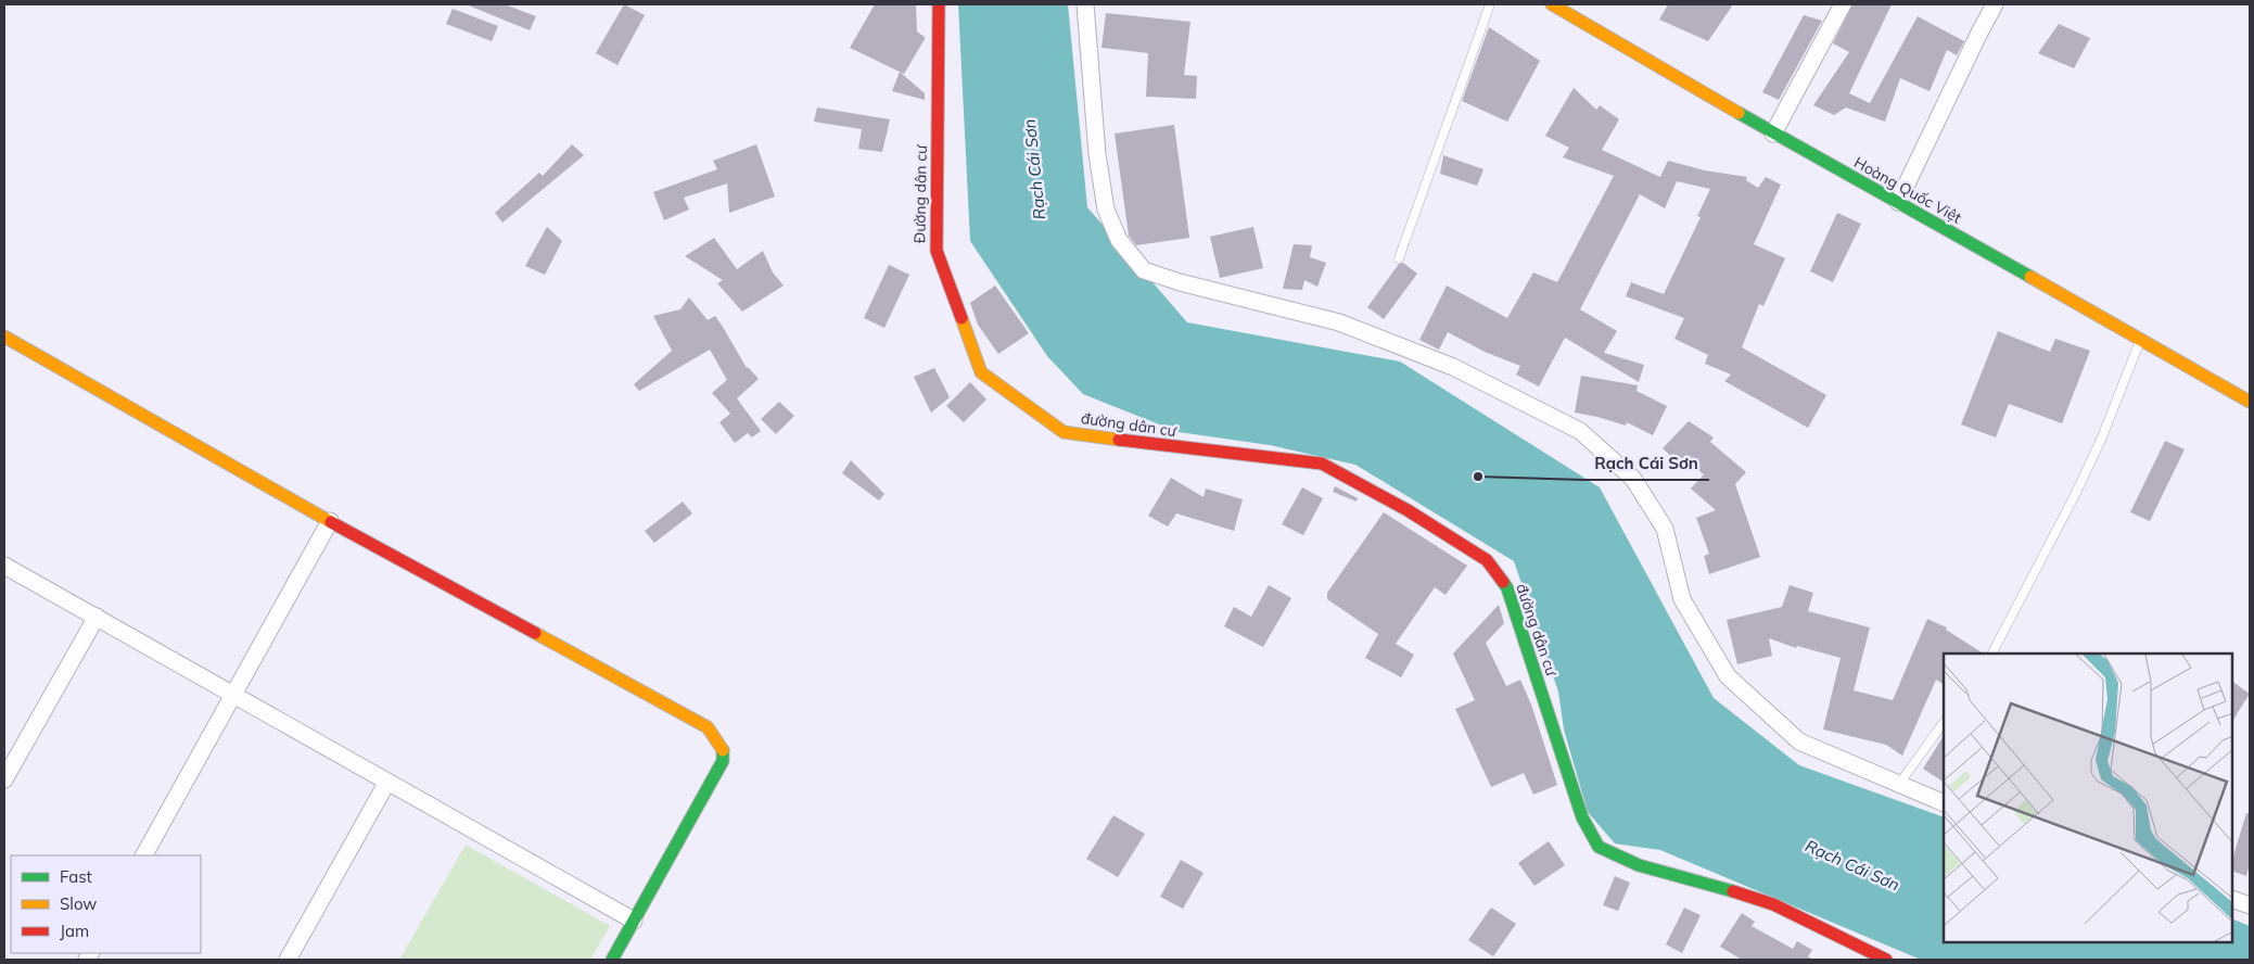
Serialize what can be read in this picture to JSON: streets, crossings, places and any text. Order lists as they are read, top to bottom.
{
  "streets": {
    "street": ["Hoàng Quốc Việt", "Đường dân cư", "đường dân cư"]
  },
  "crossings": [
    ["Đường dân cư", "đường dân cư"]
  ],
  "water": ["Rạch Cái Sơn"],
  "places": ["Rạch Cái Sơn"],
  "legend": ["Fast", "Slow", "Jam"]
}
